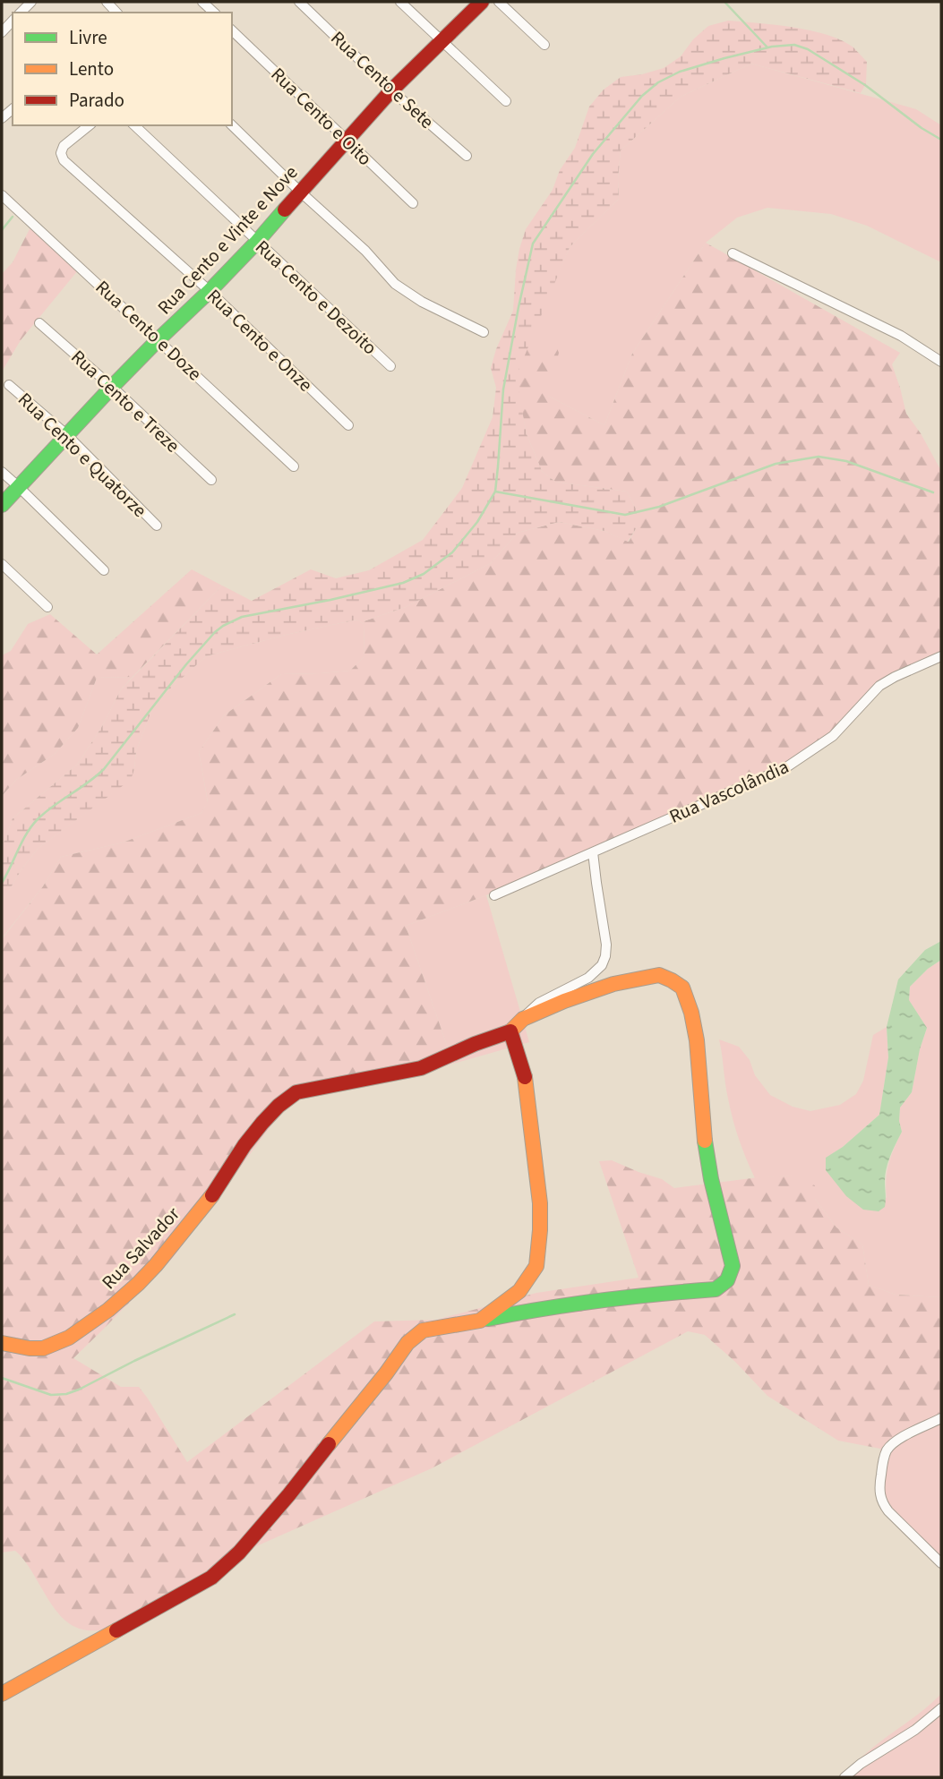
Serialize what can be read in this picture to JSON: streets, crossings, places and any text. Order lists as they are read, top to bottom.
{
  "streets": {
    "street": [
      "Rua Cento e Sete",
      "Rua Cento e Oito",
      "Rua Cento e Vinte e Nove",
      "Rua Cento e Dezoito",
      "Rua Cento e Doze",
      "Rua Cento e Onze",
      "Rua Cento e Treze",
      "Rua Cento e Quatorze",
      "Rua Vascolândia",
      "Rua Salvador"
    ]
  },
  "crossings": [
    ["Rua Cento e Sete", "Rua Cento e Vinte e Nove"],
    ["Rua Cento e Oito", "Rua Cento e Vinte e Nove"],
    ["Rua Cento e Vinte e Nove", "Rua Cento e Dezoito"],
    ["Rua Cento e Vinte e Nove", "Rua Cento e Doze"],
    ["Rua Cento e Vinte e Nove", "Rua Cento e Onze"],
    ["Rua Cento e Vinte e Nove", "Rua Cento e Treze"],
    ["Rua Cento e Vinte e Nove", "Rua Cento e Quatorze"]
  ],
  "legend": ["Livre", "Lento", "Parado"]
}
